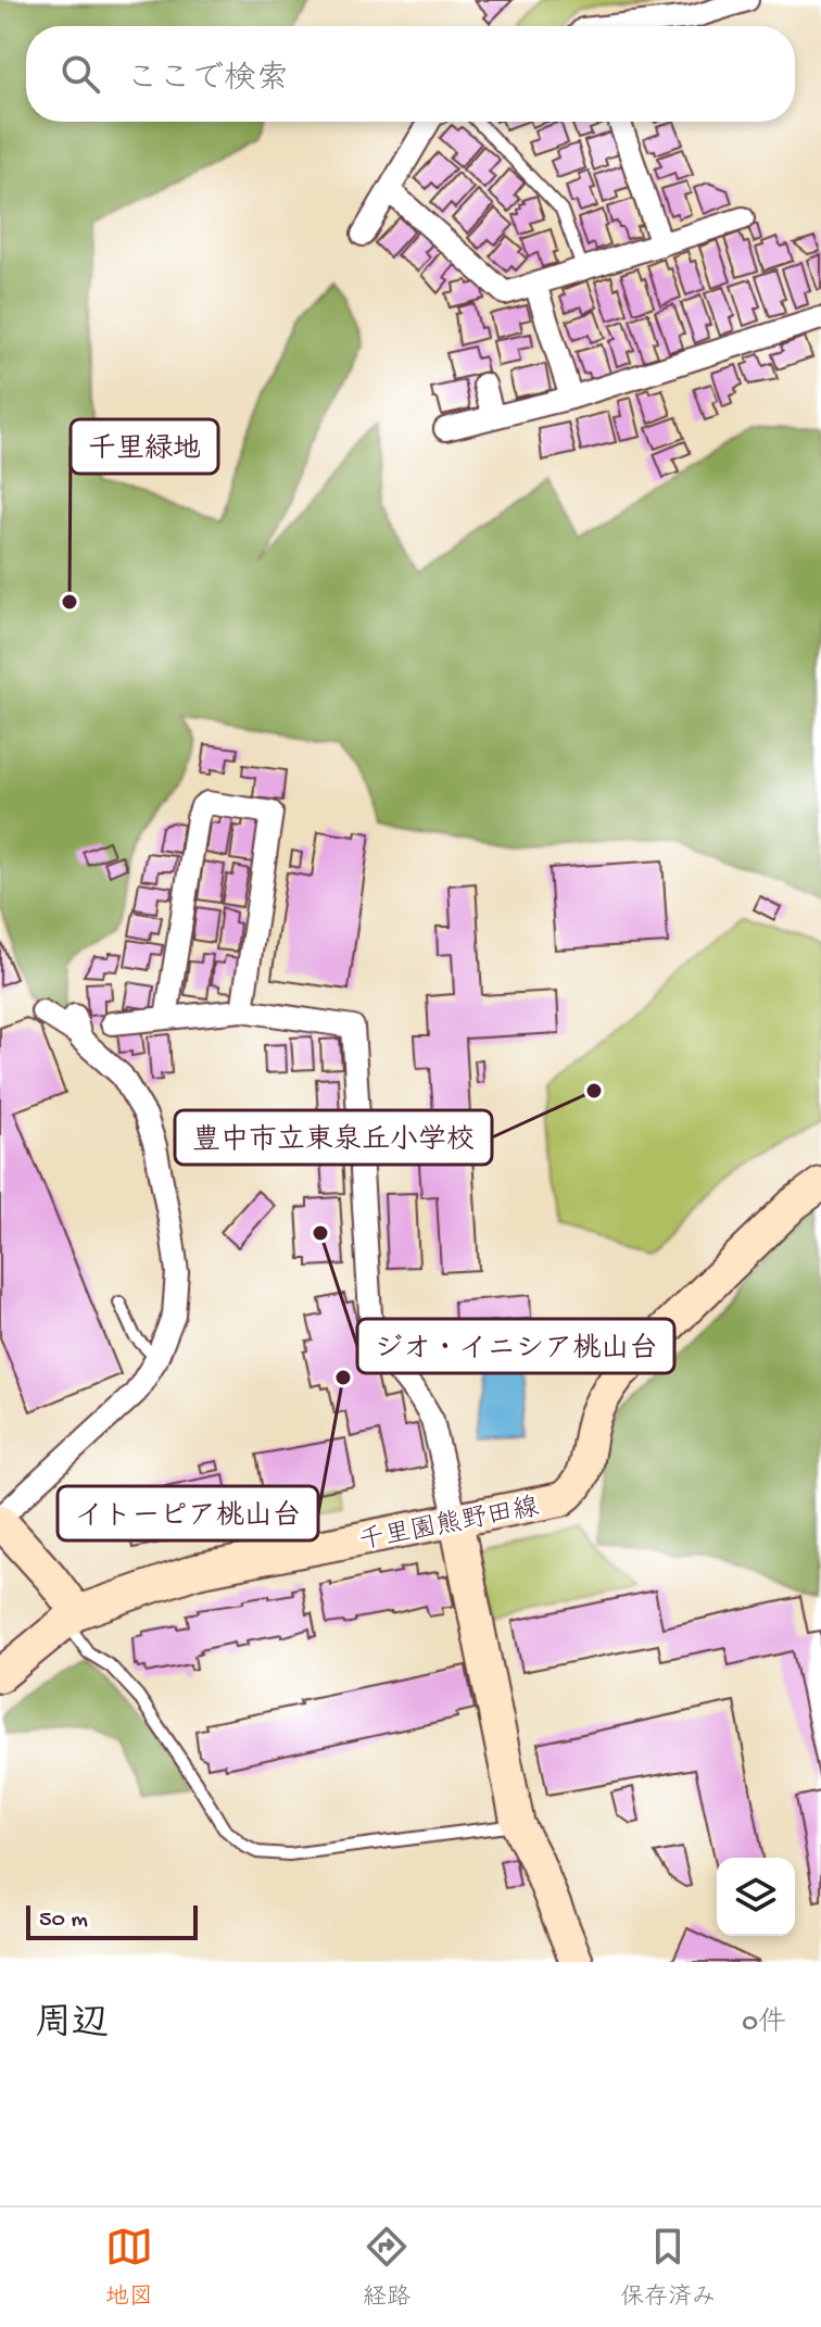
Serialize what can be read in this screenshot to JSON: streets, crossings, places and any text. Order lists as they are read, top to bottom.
{
  "streets": {
    "street": ["千里園熊野田線"]
  },
  "places": [
    "千里緑地",
    "豊中市立東泉丘小学校",
    "ジオ・イニシア桃山台",
    "イトーピア桃山台"
  ],
  "scale_bar": "50 m",
  "page": {
    "search": "ここで検索",
    "scale": "50 m",
    "heading": ["周辺", "0件"],
    "nav": ["地図", "経路", "保存済み"]
  }
}
